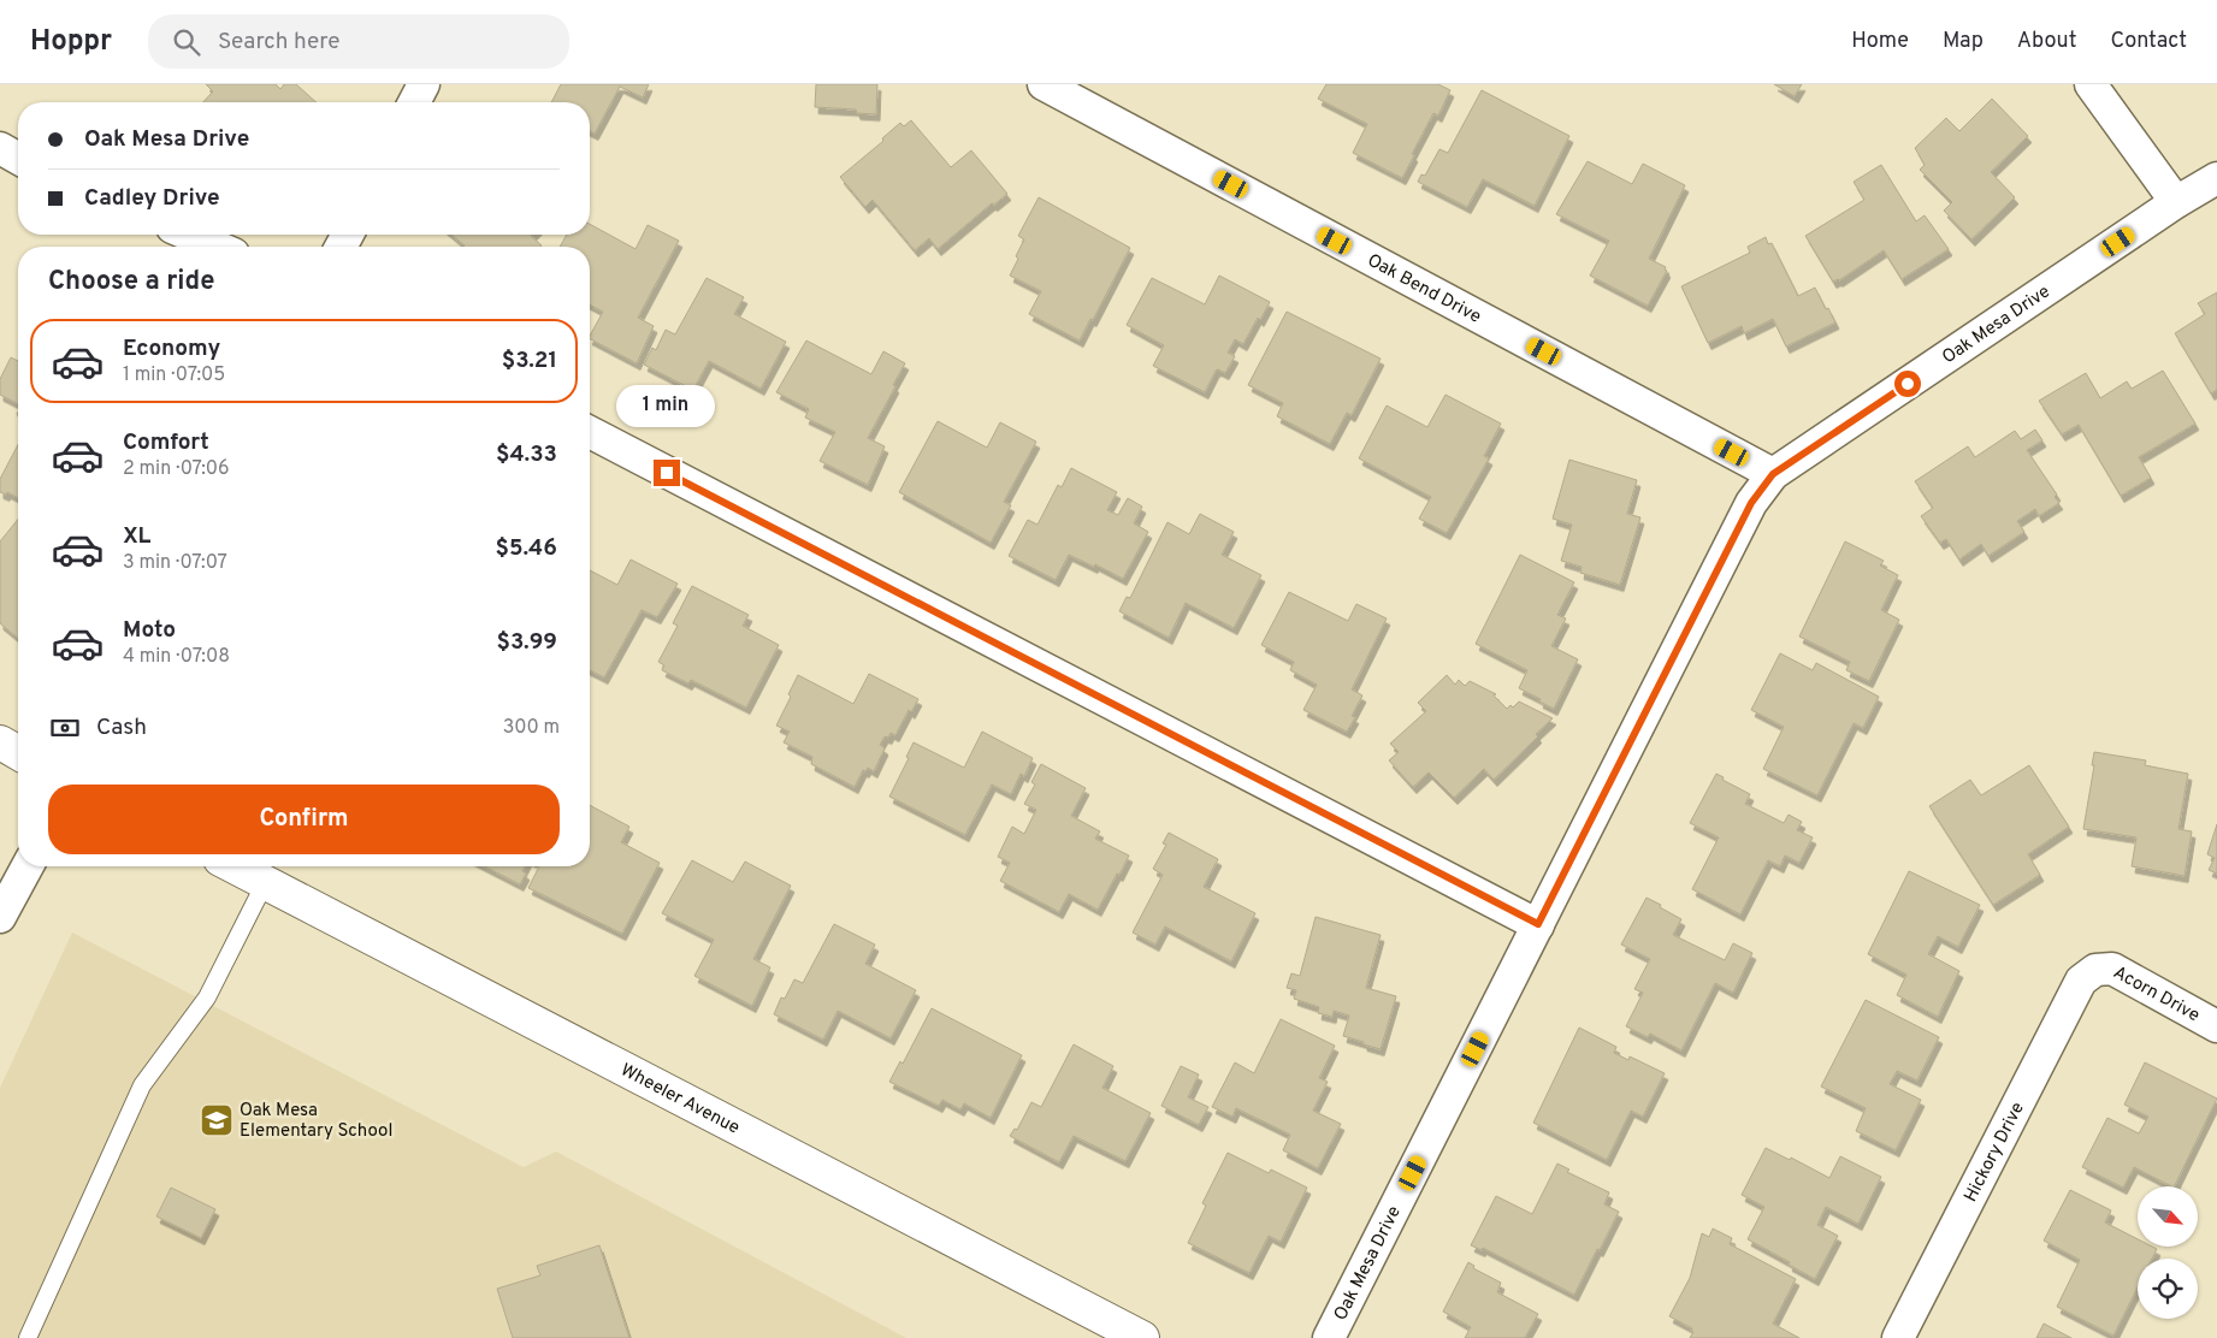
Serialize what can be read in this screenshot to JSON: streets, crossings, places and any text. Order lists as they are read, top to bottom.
{
  "streets": {
    "main road": ["Wheeler Avenue"],
    "street": [
      "Oak Bend Drive",
      "Oak Mesa Drive",
      "Acorn Drive",
      "Hickory Drive"
    ]
  },
  "crossings": [
    ["Oak Bend Drive", "Oak Mesa Drive"],
    ["Acorn Drive", "Hickory Drive"]
  ],
  "places": {
    "school or university": ["Oak Mesa Elementary School"]
  },
  "north": "bottom right",
  "page": {
    "header": "Hoppr",
    "search": "Search here",
    "nav": [
      "Home",
      "Map",
      "About",
      "Contact"
    ],
    "banner": ["Oak Mesa Drive", "Cadley Drive"],
    "heading": "Choose a ride",
    "list": [
      {
        "name": "Economy",
        "note": "1 min · 07:05",
        "value": "$3.21"
      },
      {
        "name": "Comfort",
        "note": "2 min · 07:06",
        "value": "$4.33"
      },
      {
        "name": "XL",
        "note": "3 min · 07:07",
        "value": "$5.46"
      },
      {
        "name": "Moto",
        "note": "4 min · 07:08",
        "value": "$3.99"
      }
    ],
    "bubble": "1 min",
    "pay": ["Cash", "300 m"],
    "buttons": "Confirm"
  }
}
